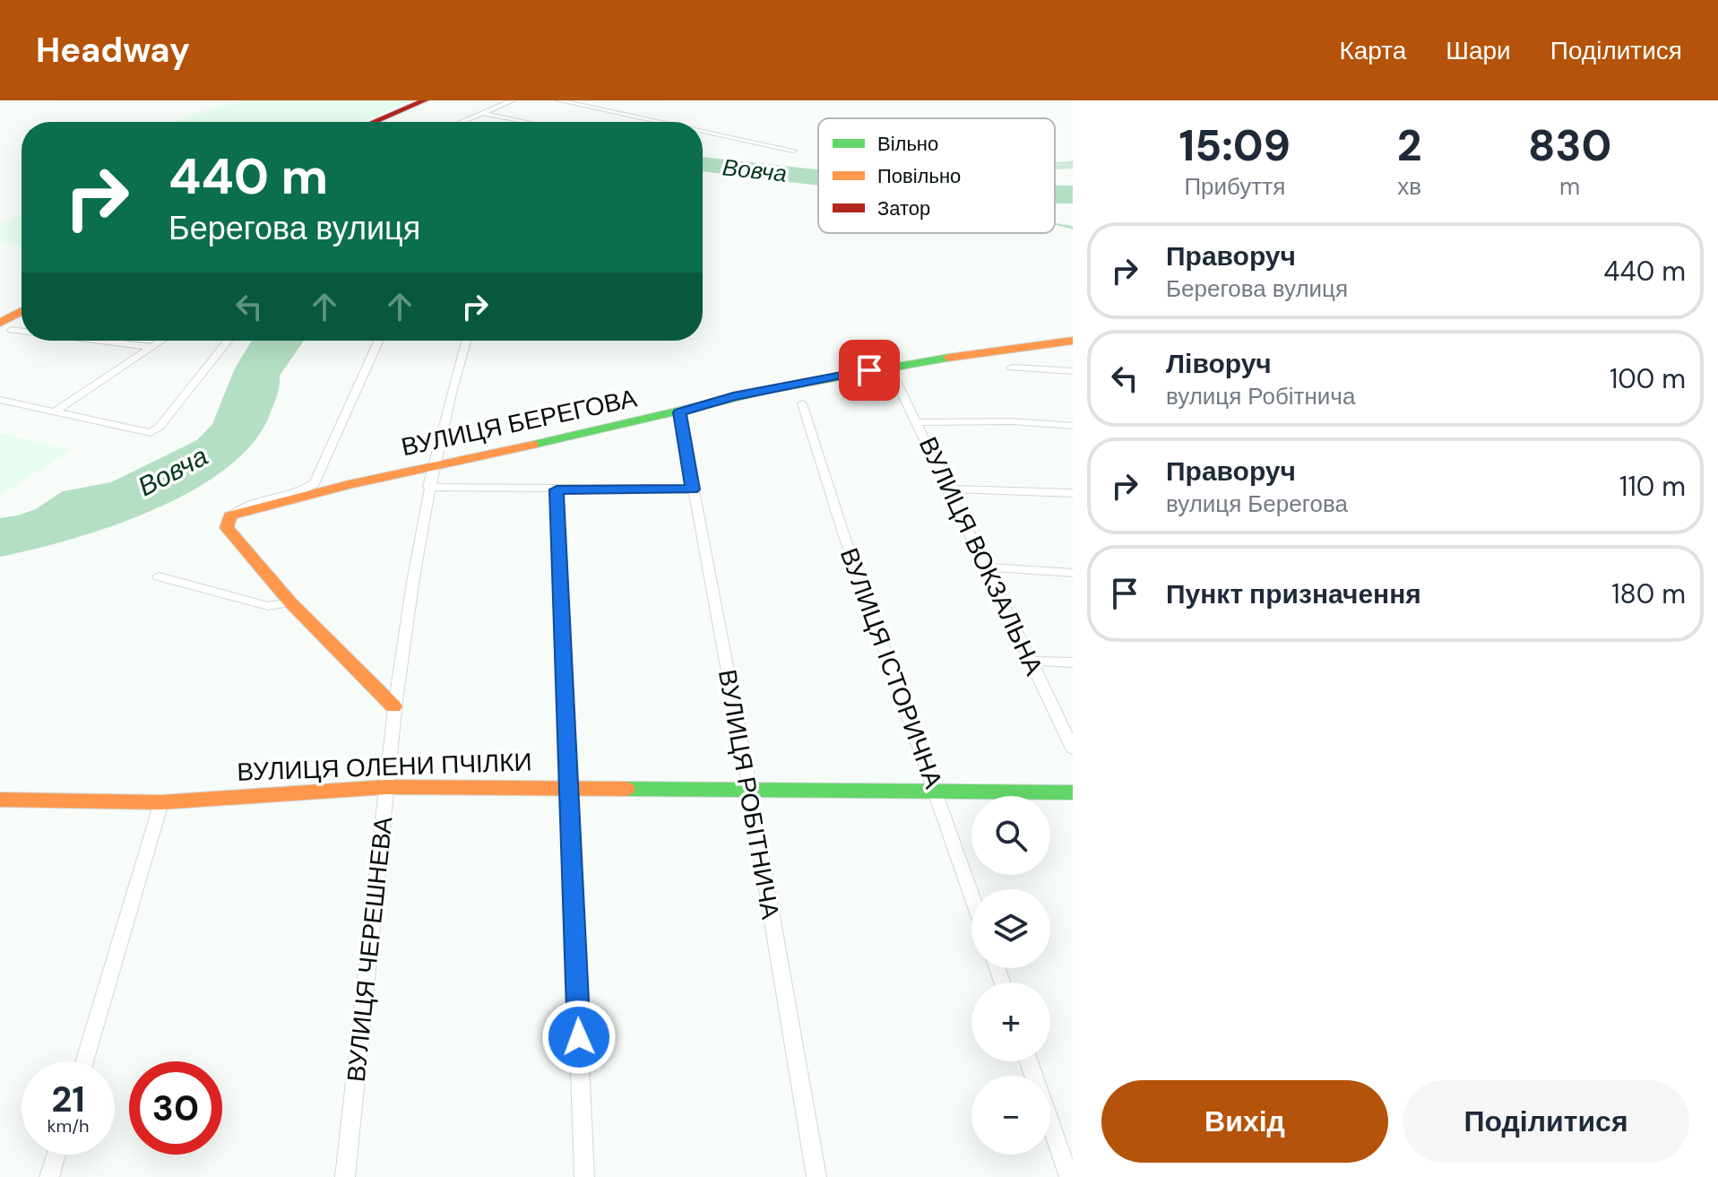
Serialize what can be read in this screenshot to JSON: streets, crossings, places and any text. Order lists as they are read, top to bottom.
{
  "streets": {
    "main road": ["ВУЛИЦЯ БЕРЕГОВА", "ВУЛИЦЯ ОЛЕНИ ПЧІЛКИ"],
    "street": [
      "ВУЛИЦЯ ВОКЗАЛЬНА",
      "ВУЛИЦЯ ІСТОРИЧНА",
      "ВУЛИЦЯ РОБІТНИЧА",
      "ВУЛИЦЯ ЧЕРЕШНЕВА"
    ]
  },
  "crossings": [
    ["ВУЛИЦЯ БЕРЕГОВА", "ВУЛИЦЯ ВОКЗАЛЬНА"],
    ["ВУЛИЦЯ БЕРЕГОВА", "ВУЛИЦЯ РОБІТНИЧА"],
    ["ВУЛИЦЯ БЕРЕГОВА", "ВУЛИЦЯ ЧЕРЕШНЕВА"],
    ["ВУЛИЦЯ ІСТОРИЧНА", "ВУЛИЦЯ ОЛЕНИ ПЧІЛКИ"],
    ["ВУЛИЦЯ ОЛЕНИ ПЧІЛКИ", "ВУЛИЦЯ РОБІТНИЧА"],
    ["ВУЛИЦЯ ОЛЕНИ ПЧІЛКИ", "ВУЛИЦЯ ЧЕРЕШНЕВА"]
  ],
  "water": ["Вовча"],
  "legend": ["Вільно", "Повільно", "Затор"],
  "page": {
    "header": "Headway",
    "nav": ["Карта", "Шари", "Поділитися"],
    "eta": [
      "15:09",
      "Прибуття",
      "2",
      "хв",
      "830",
      "m"
    ],
    "turn": ["440 m", "Берегова вулиця"],
    "list": [
      {
        "name": "Праворуч",
        "note": "Берегова вулиця",
        "value": "440 m"
      },
      {
        "name": "Ліворуч",
        "note": "вулиця Робітнича",
        "value": "100 m"
      },
      {
        "name": "Праворуч",
        "note": "вулиця Берегова",
        "value": "110 m"
      },
      {
        "name": "Пункт призначення",
        "value": "180 m"
      }
    ],
    "map_buttons": ["+", "−"],
    "speed": "21 km/h",
    "limit": "30",
    "buttons": ["Вихід", "Поділитися"]
  }
}
